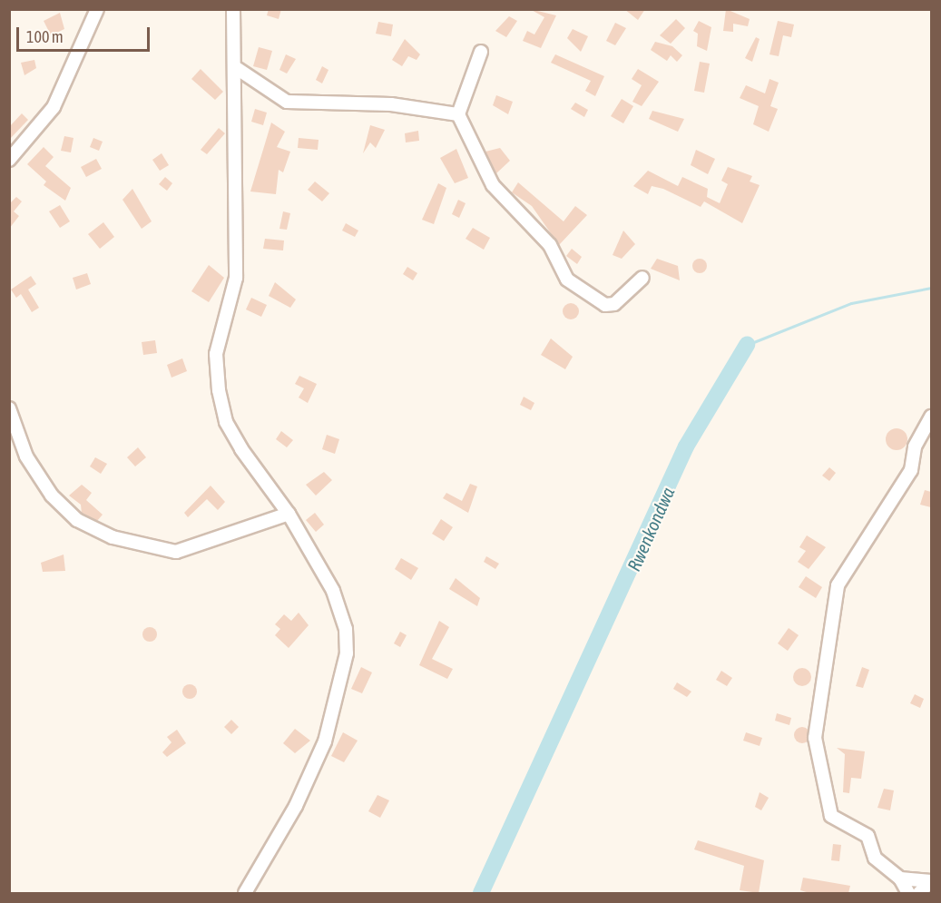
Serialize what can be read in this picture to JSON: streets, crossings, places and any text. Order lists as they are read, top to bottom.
{
  "water": ["Rwenkondwa"],
  "scale_bar": "100 m"
}
